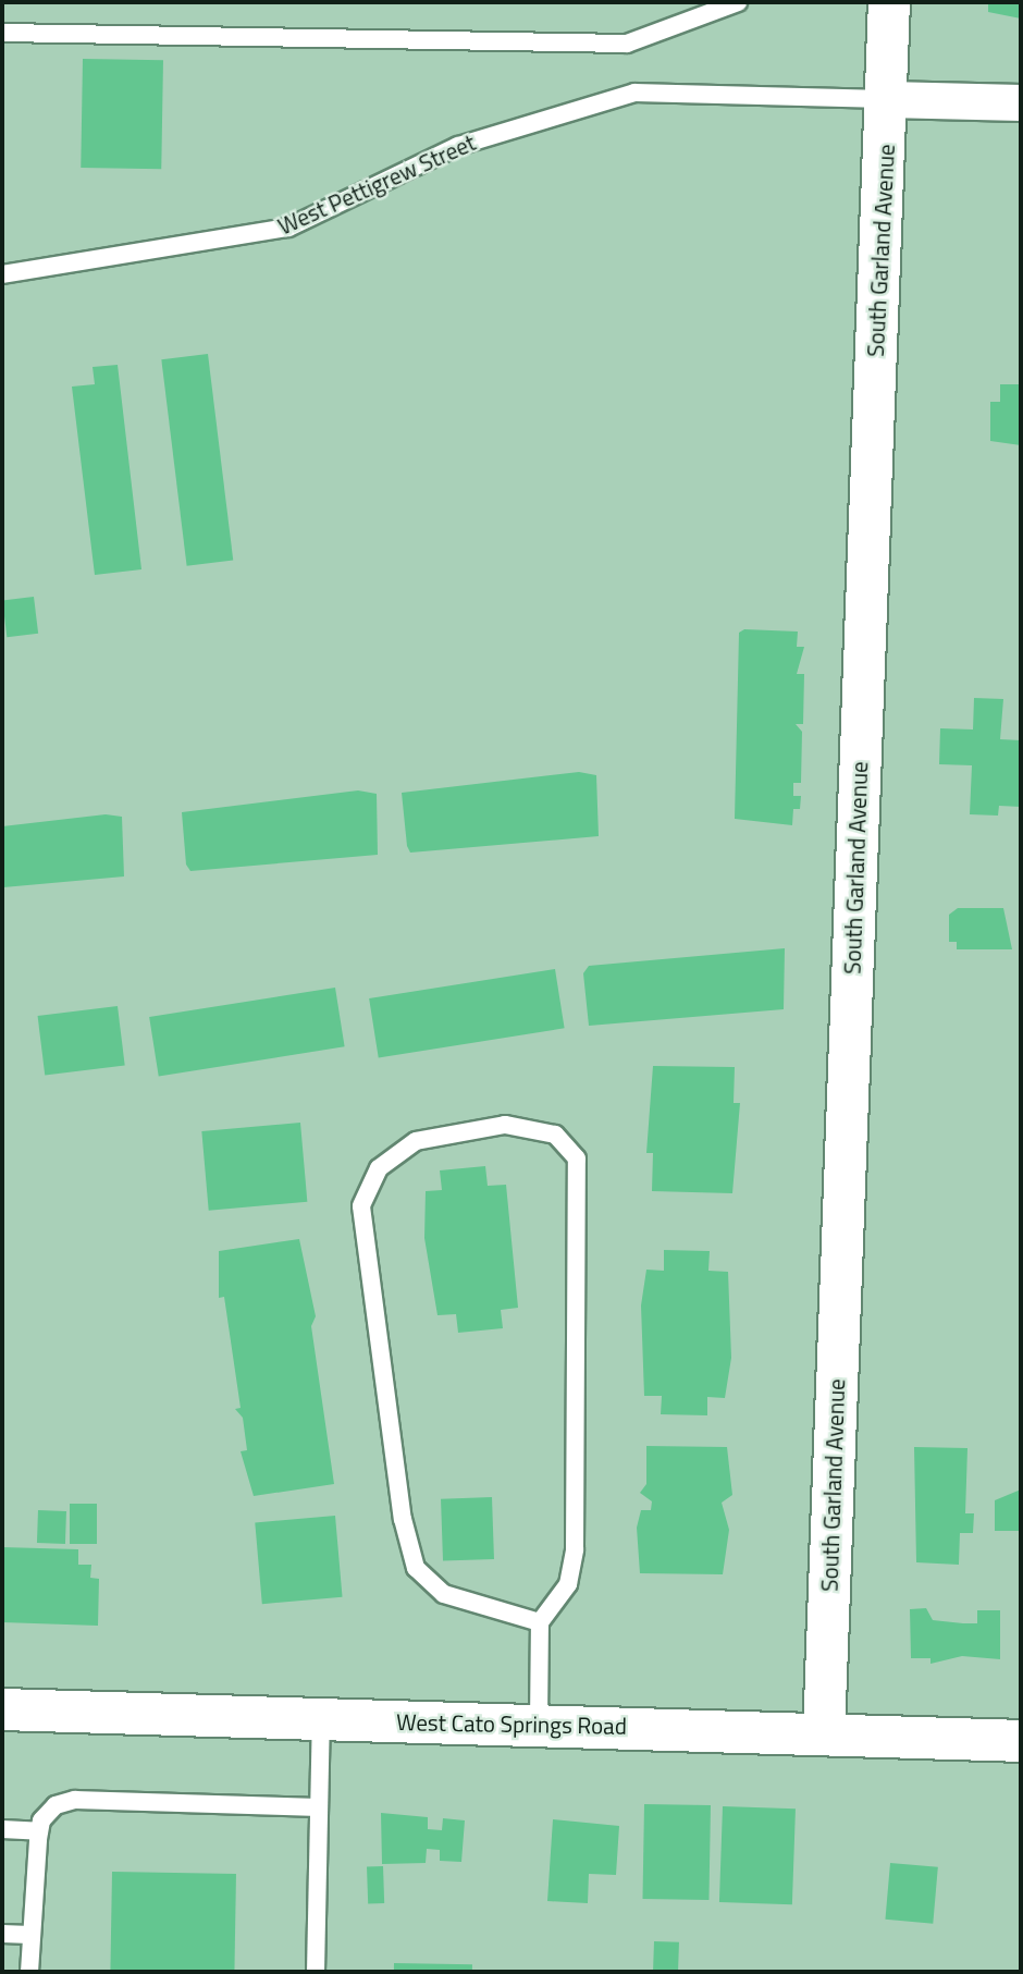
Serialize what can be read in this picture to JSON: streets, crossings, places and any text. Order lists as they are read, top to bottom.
{
  "streets": {
    "street": ["West Pettigrew Street", "South Garland Avenue", "West Cato Springs Road"]
  },
  "crossings": [
    ["West Pettigrew Street", "South Garland Avenue"],
    ["South Garland Avenue", "West Cato Springs Road"]
  ]
}
